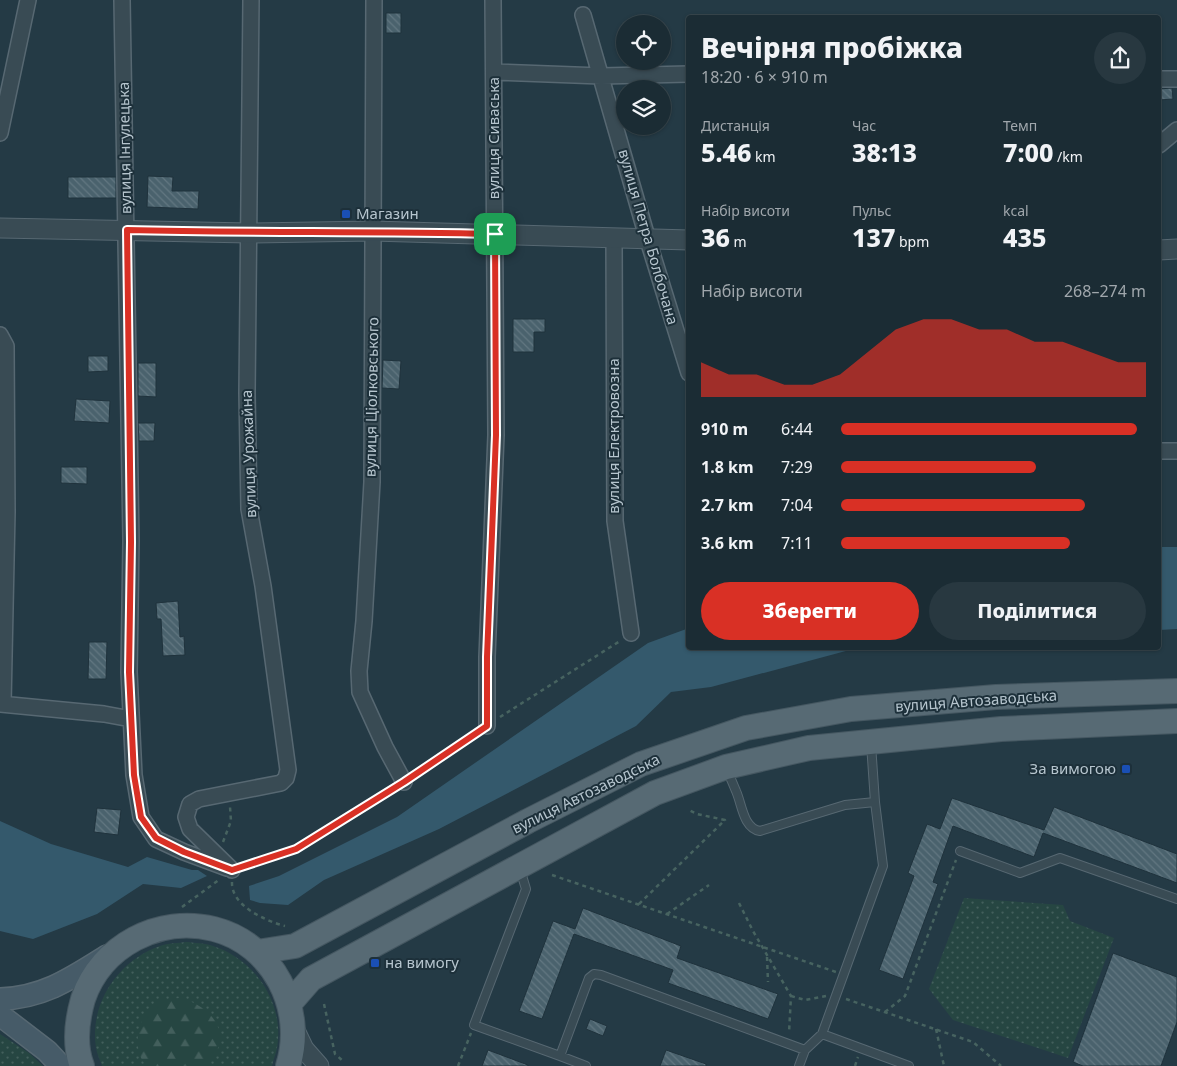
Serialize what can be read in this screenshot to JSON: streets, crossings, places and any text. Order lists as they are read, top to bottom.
{
  "streets": {
    "main road": ["вулиця Автозаводська"],
    "street": [
      "вулиця Сиваська",
      "вулиця Інгулецька",
      "вулиця Петра Болбочана",
      "вулиця Ціолковського",
      "вулиця Електровозна",
      "вулиця Урожайна"
    ]
  },
  "crossings": [
    ["вулиця Інгулецька", "вулиця Урожайна"]
  ],
  "places": {
    "transit": ["Магазин", "За вимогою", "на вимогу"]
  },
  "page": {
    "heading": ["Вечірня пробіжка", "18:20 · 6 × 910 m"],
    "stats": [
      ["Дистанція", "5.46 km"],
      ["Час", "38:13"],
      ["Темп", "7:00 /km"],
      ["Набір висоти", "36 m"],
      ["Пульс", "137 bpm"],
      ["kcal", "435"]
    ],
    "chart": ["Набір висоти", "268–274 m"],
    "list": [
      {
        "name": "910 m",
        "note": "6:44"
      },
      {
        "name": "1.8 km",
        "note": "7:29"
      },
      {
        "name": "2.7 km",
        "note": "7:04"
      },
      {
        "name": "3.6 km",
        "note": "7:11"
      }
    ],
    "buttons": ["Зберегти", "Поділитися"]
  }
}
